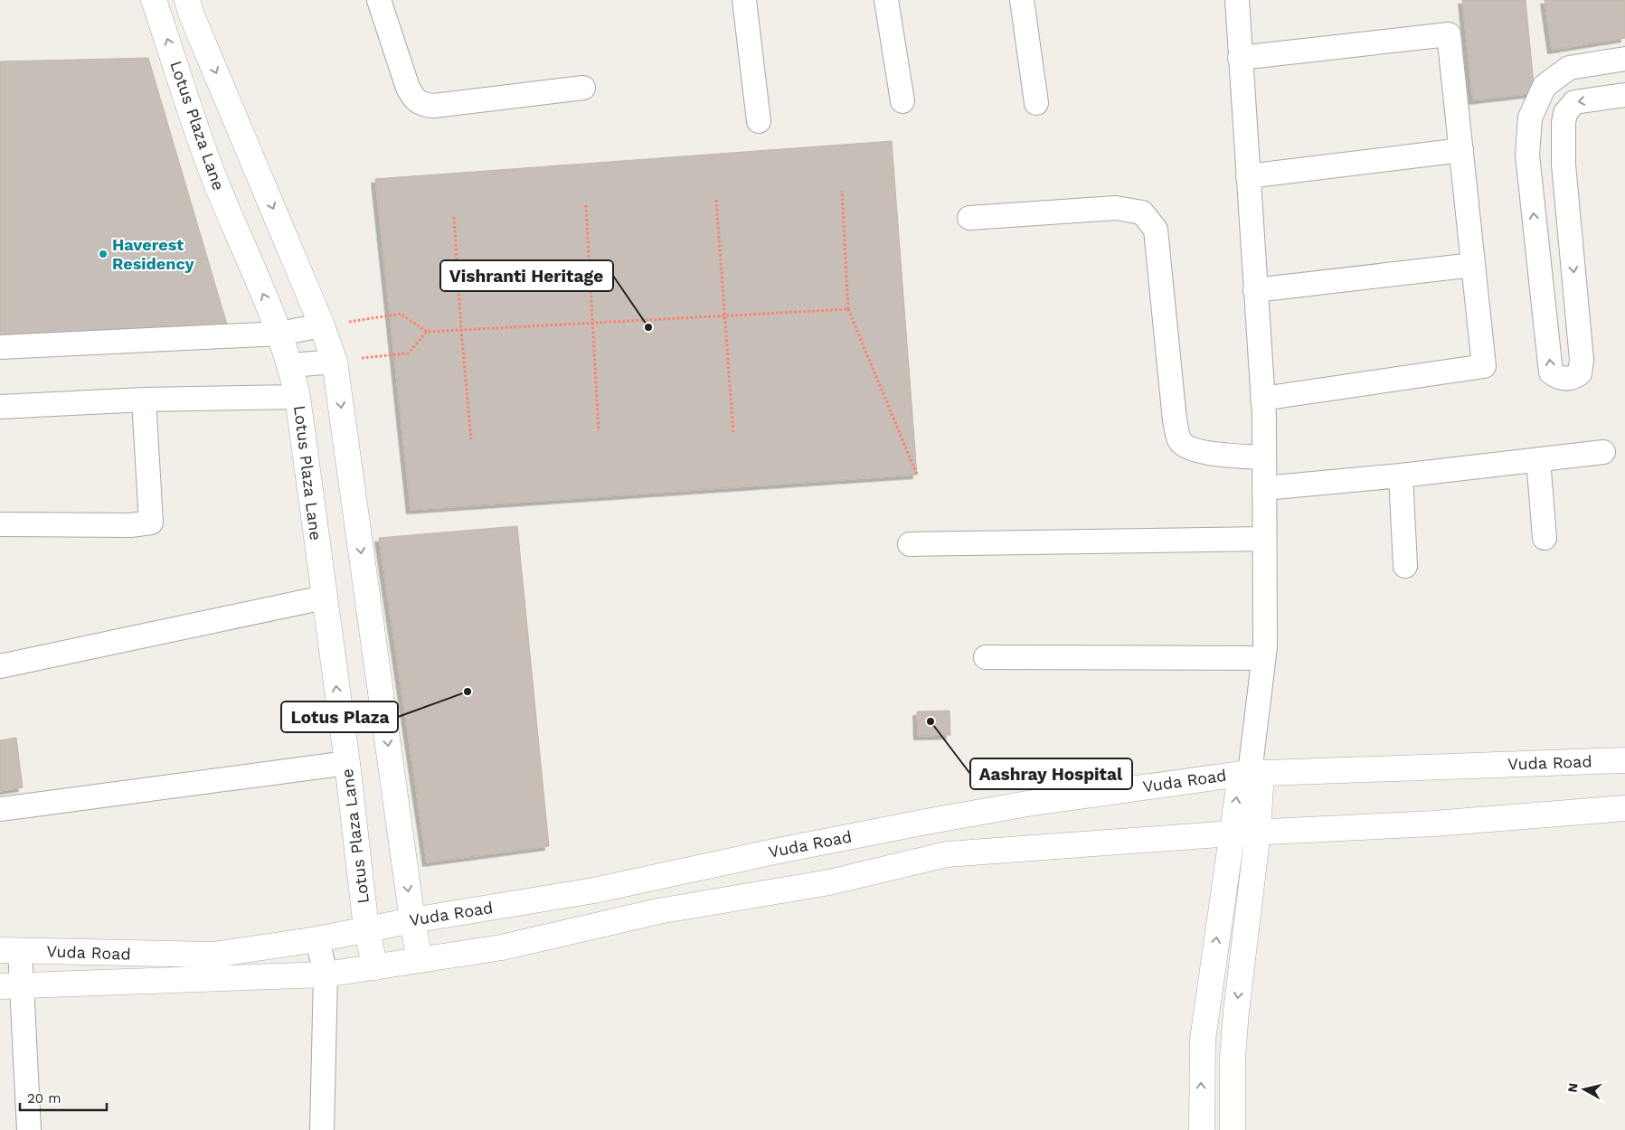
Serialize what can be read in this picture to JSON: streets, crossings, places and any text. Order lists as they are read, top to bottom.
{
  "streets": {
    "street": ["Lotus Plaza Lane", "Vuda Road"]
  },
  "crossings": [
    ["Lotus Plaza Lane", "Vuda Road"]
  ],
  "places": [
    "Haverest Residency",
    "Vishranti Heritage",
    "Lotus Plaza",
    "Aashray Hospital"
  ],
  "scale_bar": "20 m",
  "north": "left"
}
